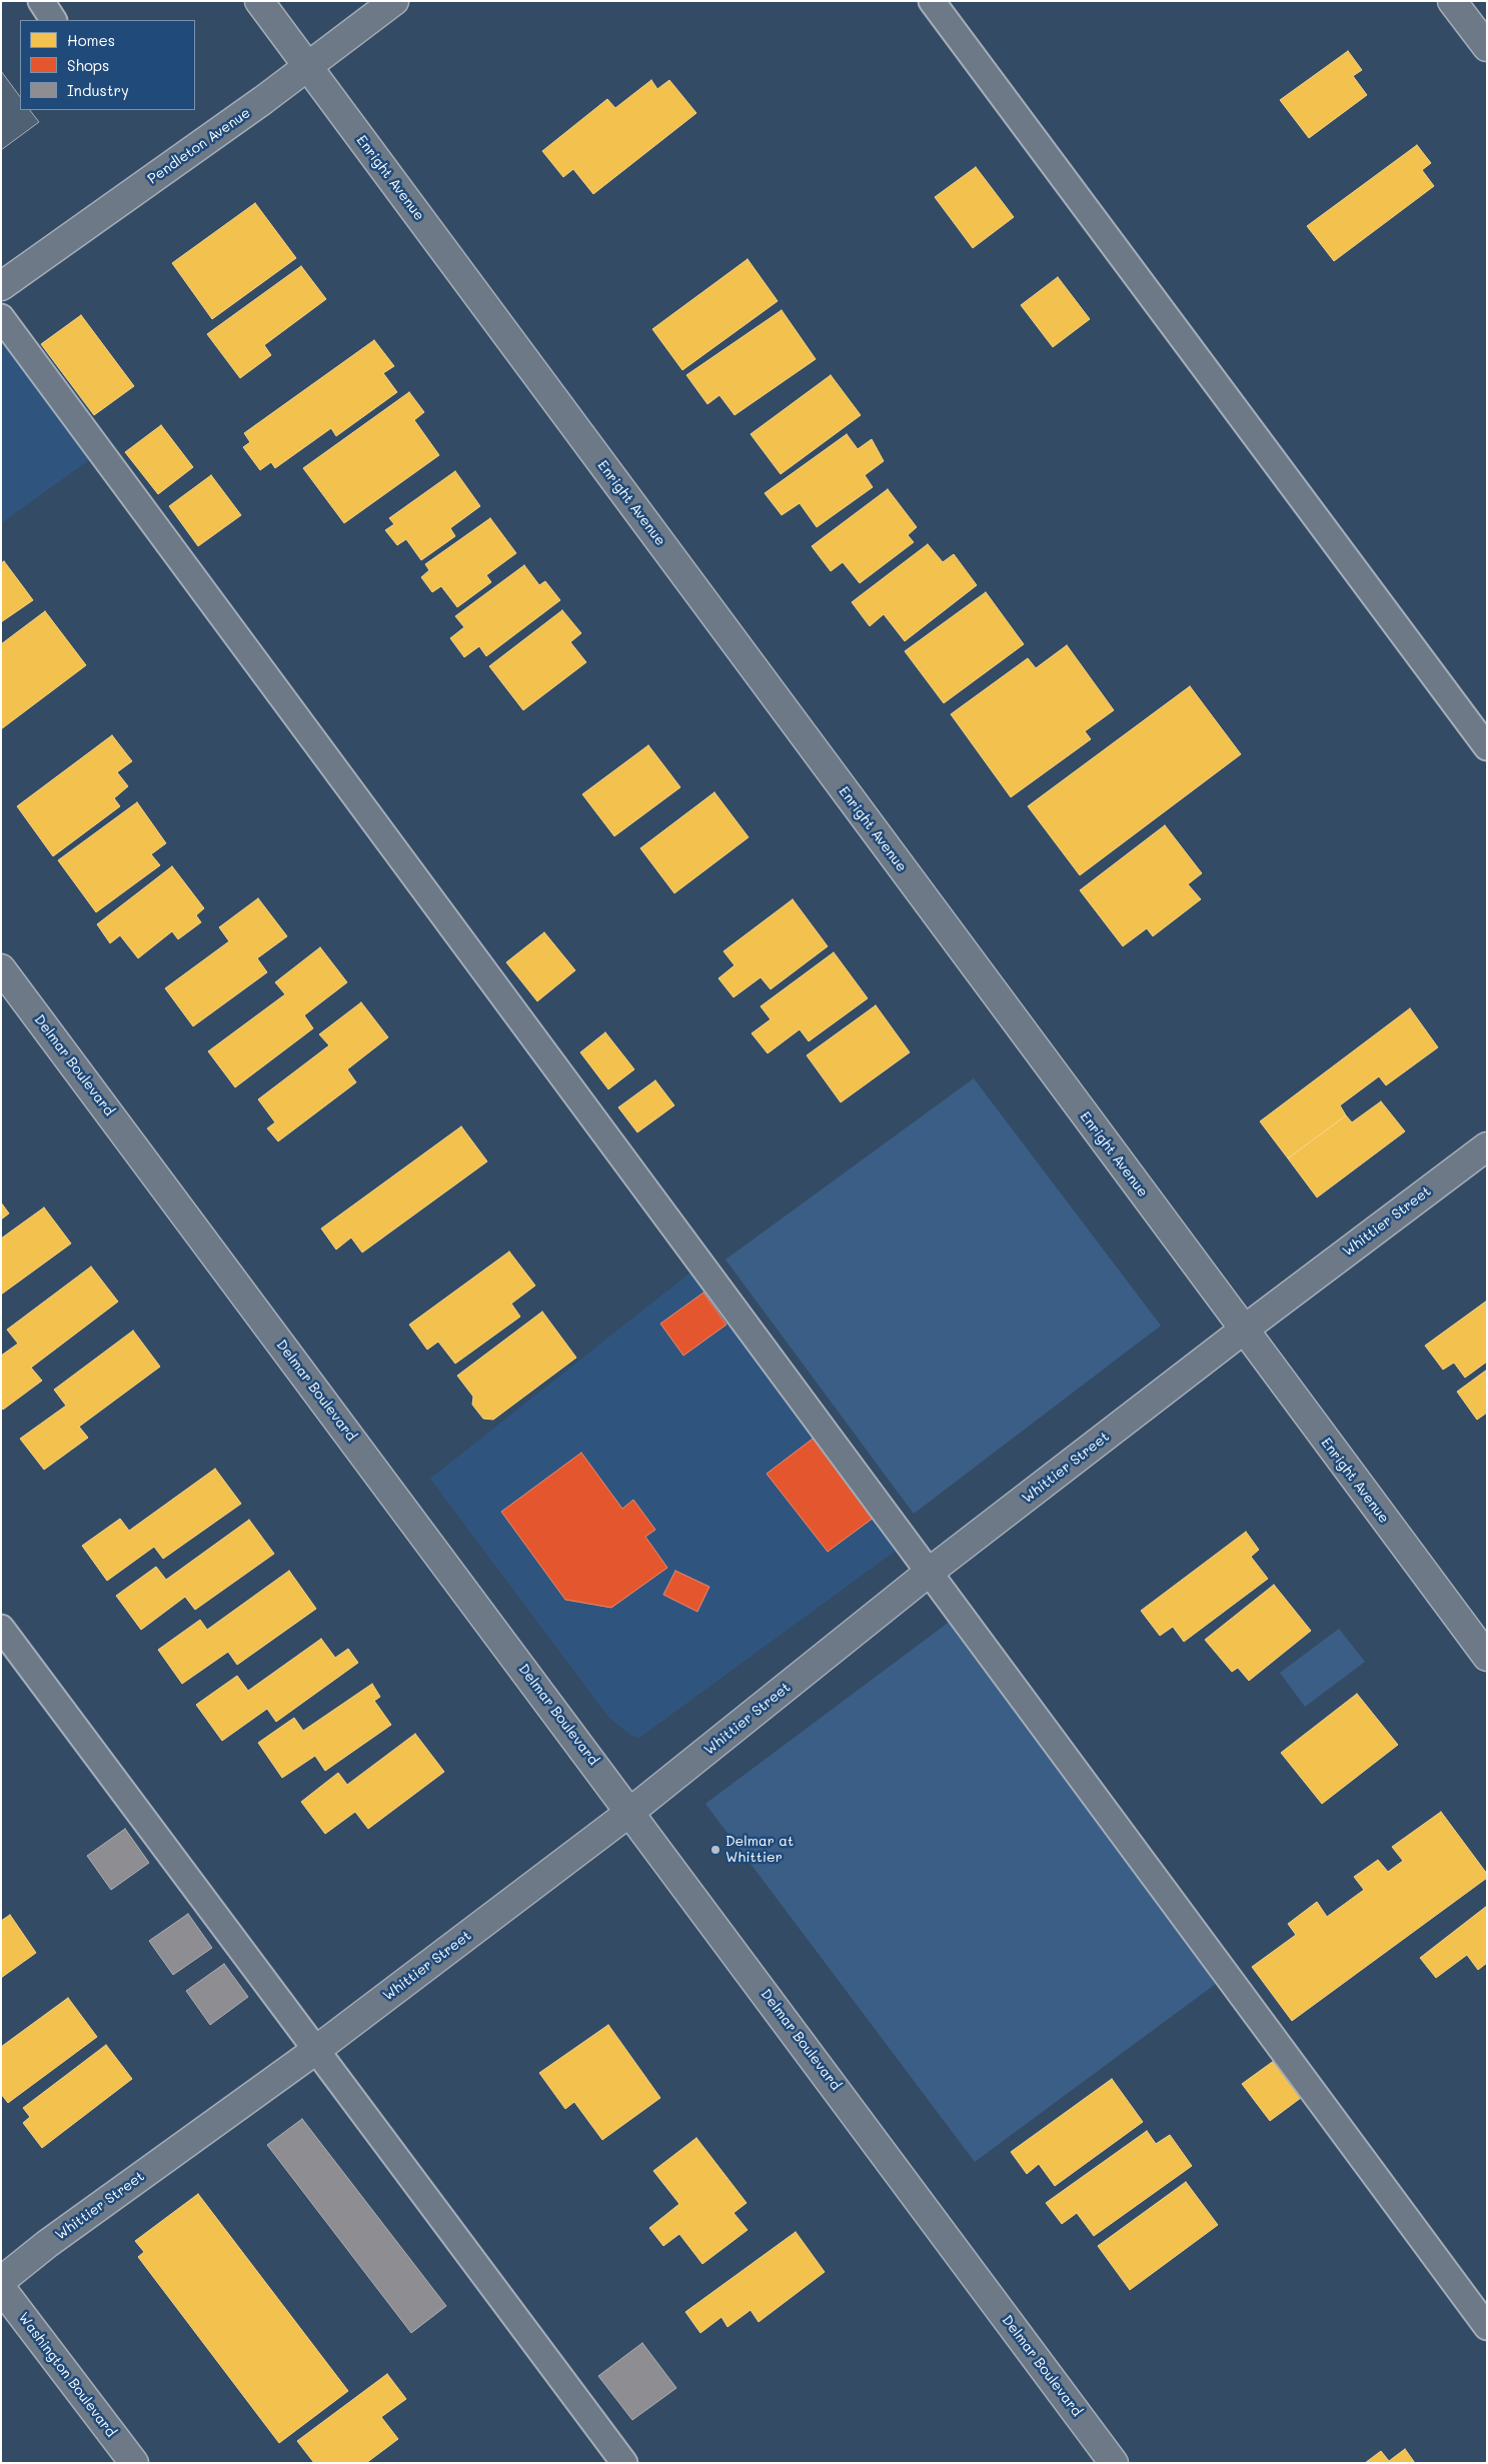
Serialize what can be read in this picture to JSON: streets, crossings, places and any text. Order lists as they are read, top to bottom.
{
  "streets": {
    "street": [
      "Pendleton Avenue",
      "Enright Avenue",
      "Delmar Boulevard",
      "Whittier Street",
      "Washington Boulevard"
    ]
  },
  "crossings": [
    ["Pendleton Avenue", "Enright Avenue"],
    ["Enright Avenue", "Whittier Street"],
    ["Delmar Boulevard", "Whittier Street"]
  ],
  "places": ["Delmar at Whittier"],
  "legend": ["Homes", "Shops", "Industry"]
}
